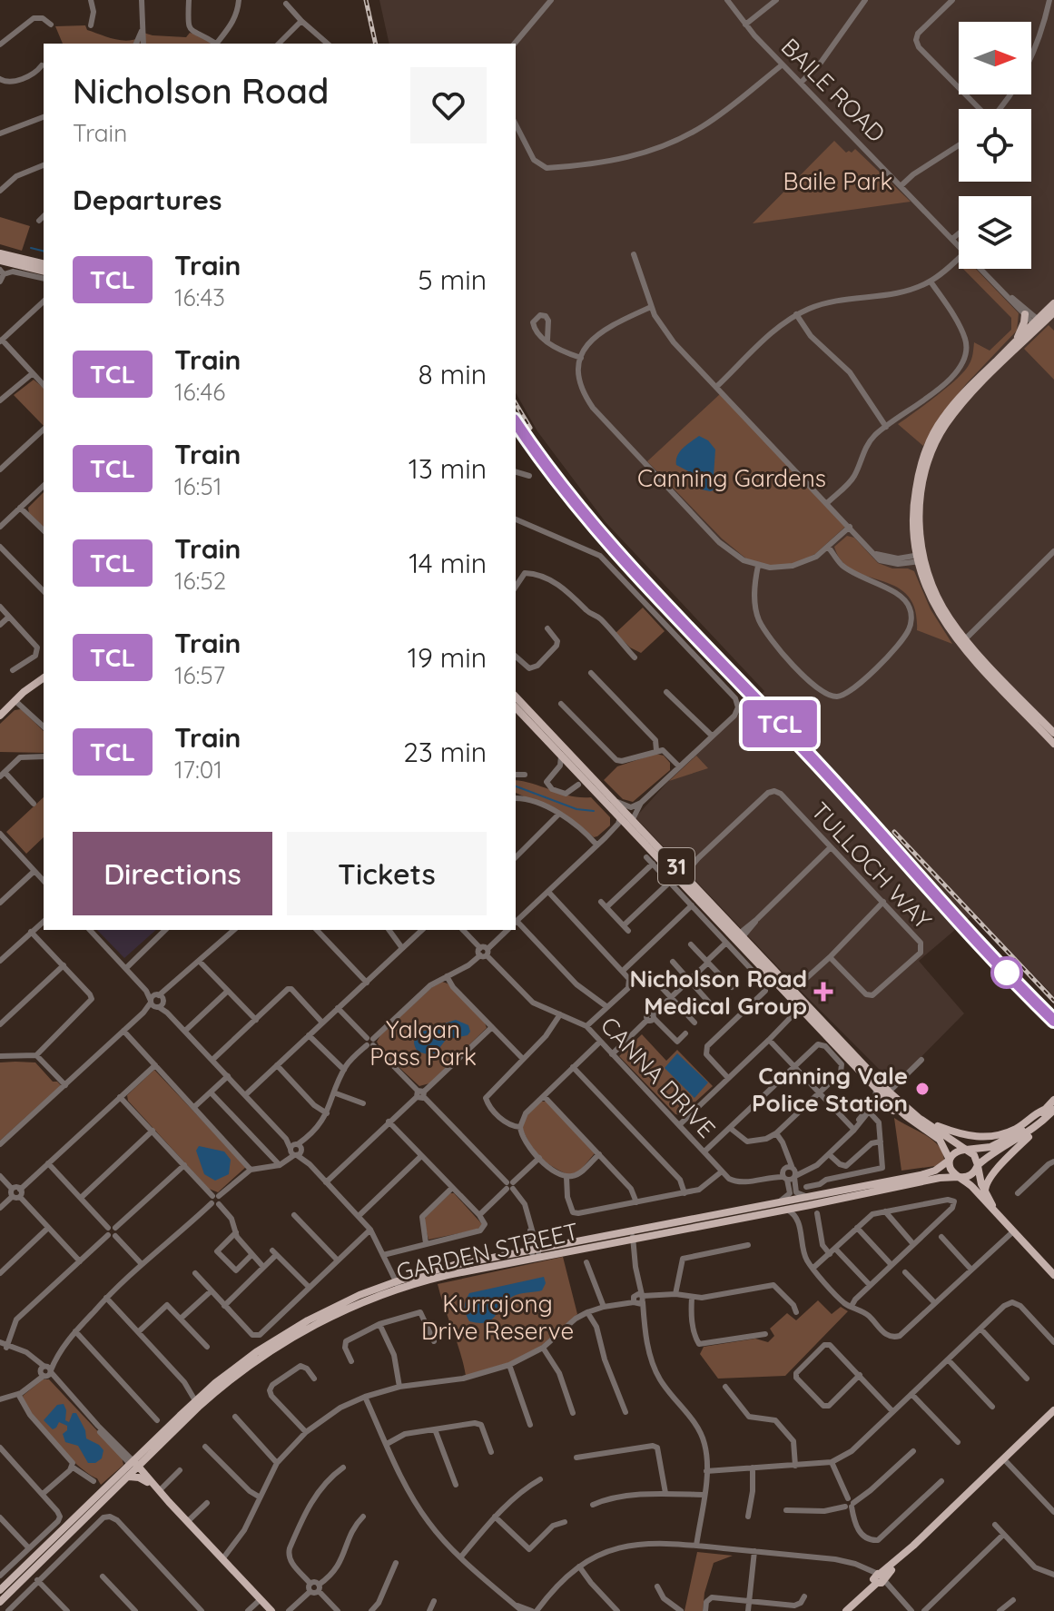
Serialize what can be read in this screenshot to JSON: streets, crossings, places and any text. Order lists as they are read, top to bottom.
{
  "streets": {
    "main road": ["31", "GARDEN STREET"],
    "street": ["BAILE ROAD", "TULLOCH WAY", "CANNA DRIVE"]
  },
  "crossings": [
    ["TULLOCH WAY", "31"],
    ["31", "GARDEN STREET"]
  ],
  "parks": [
    "Baile Park",
    "Canning Gardens",
    "Yalgan Pass Park",
    "Kurrajong Drive Reserve"
  ],
  "places": {
    "health": ["Nicholson Road Medical Group"],
    "other": ["Canning Vale Police Station"]
  },
  "north": "right",
  "page": {
    "on_map": "TCL",
    "heading": [
      ["Nicholson Road", "Train"],
      "Departures"
    ],
    "list": [
      {
        "mark": "TCL",
        "name": "Train",
        "note": "16:43",
        "value": "5 min"
      },
      {
        "mark": "TCL",
        "name": "Train",
        "note": "16:46",
        "value": "8 min"
      },
      {
        "mark": "TCL",
        "name": "Train",
        "note": "16:51",
        "value": "13 min"
      },
      {
        "mark": "TCL",
        "name": "Train",
        "note": "16:52",
        "value": "14 min"
      },
      {
        "mark": "TCL",
        "name": "Train",
        "note": "16:57",
        "value": "19 min"
      },
      {
        "mark": "TCL",
        "name": "Train",
        "note": "17:01",
        "value": "23 min"
      }
    ],
    "buttons": ["Directions", "Tickets"]
  }
}
